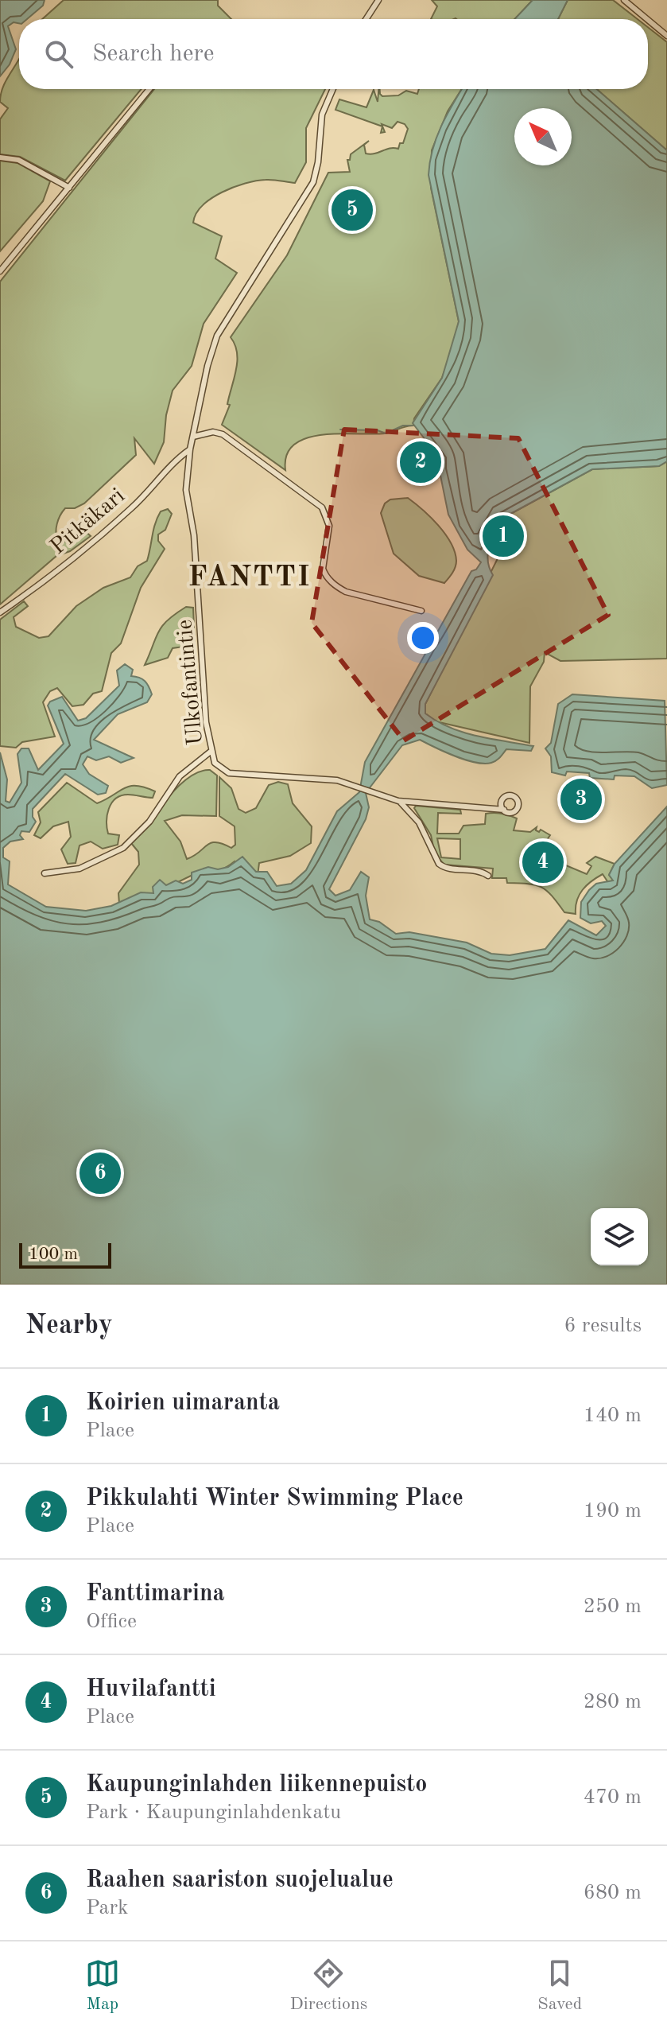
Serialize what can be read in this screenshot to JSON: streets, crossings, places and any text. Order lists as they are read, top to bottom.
{
  "streets": {
    "street": ["Pitkäkari", "Ulkofantintie"]
  },
  "crossings": [
    ["Pitkäkari", "Ulkofantintie"]
  ],
  "districts": ["FANTTI"],
  "scale_bar": "100 m",
  "north": "top left",
  "page": {
    "search": "Search here",
    "pins": [
      "5",
      "2",
      "1",
      "3",
      "4",
      "6"
    ],
    "scale": "100 m",
    "heading": ["Nearby", "6 results"],
    "list": [
      {
        "mark": "1",
        "name": "Koirien uimaranta",
        "note": "Place",
        "value": "140 m"
      },
      {
        "mark": "2",
        "name": "Pikkulahti Winter Swimming Place",
        "note": "Place",
        "value": "190 m"
      },
      {
        "mark": "3",
        "name": "Fanttimarina",
        "note": "Office",
        "value": "250 m"
      },
      {
        "mark": "4",
        "name": "Huvilafantti",
        "note": "Place",
        "value": "280 m"
      },
      {
        "mark": "5",
        "name": "Kaupunginlahden liikennepuisto",
        "note": "Park · Kaupunginlahdenkatu",
        "value": "470 m"
      },
      {
        "mark": "6",
        "name": "Raahen saariston suojelualue",
        "note": "Park",
        "value": "680 m"
      }
    ],
    "nav": ["Map", "Directions", "Saved"]
  }
}
